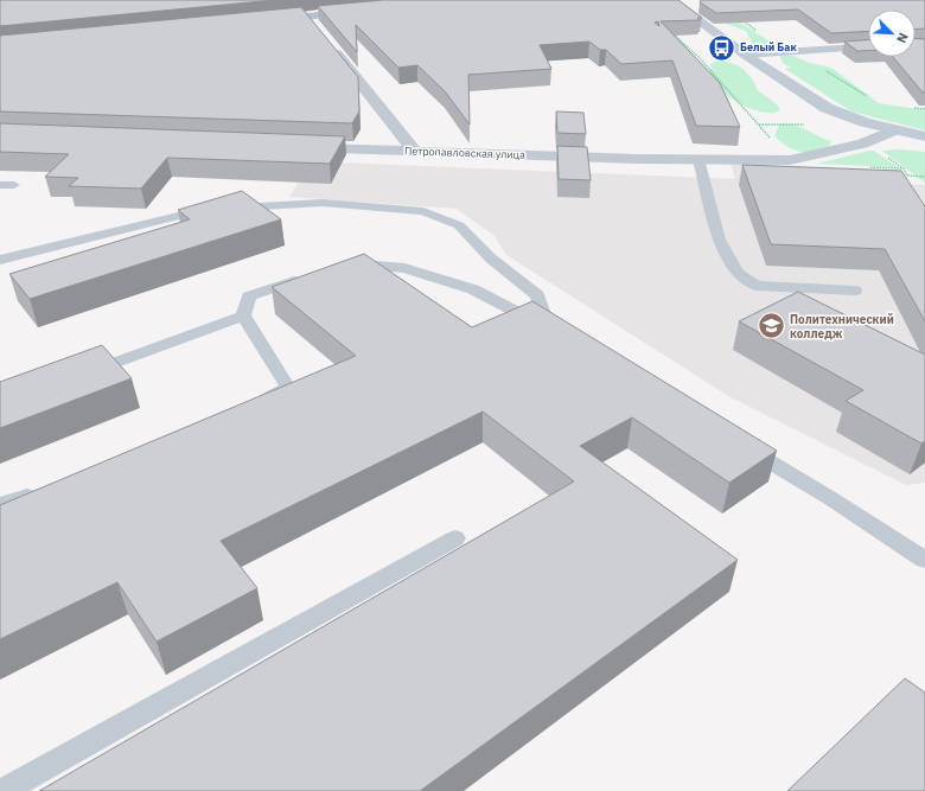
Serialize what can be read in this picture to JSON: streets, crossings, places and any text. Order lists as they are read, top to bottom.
{
  "streets": {
    "street": ["Петропавловская улица"]
  },
  "places": {
    "bus stop": ["Белый Бак"],
    "school or university": ["Политехнический колледж"]
  },
  "north": "bottom right"
}
